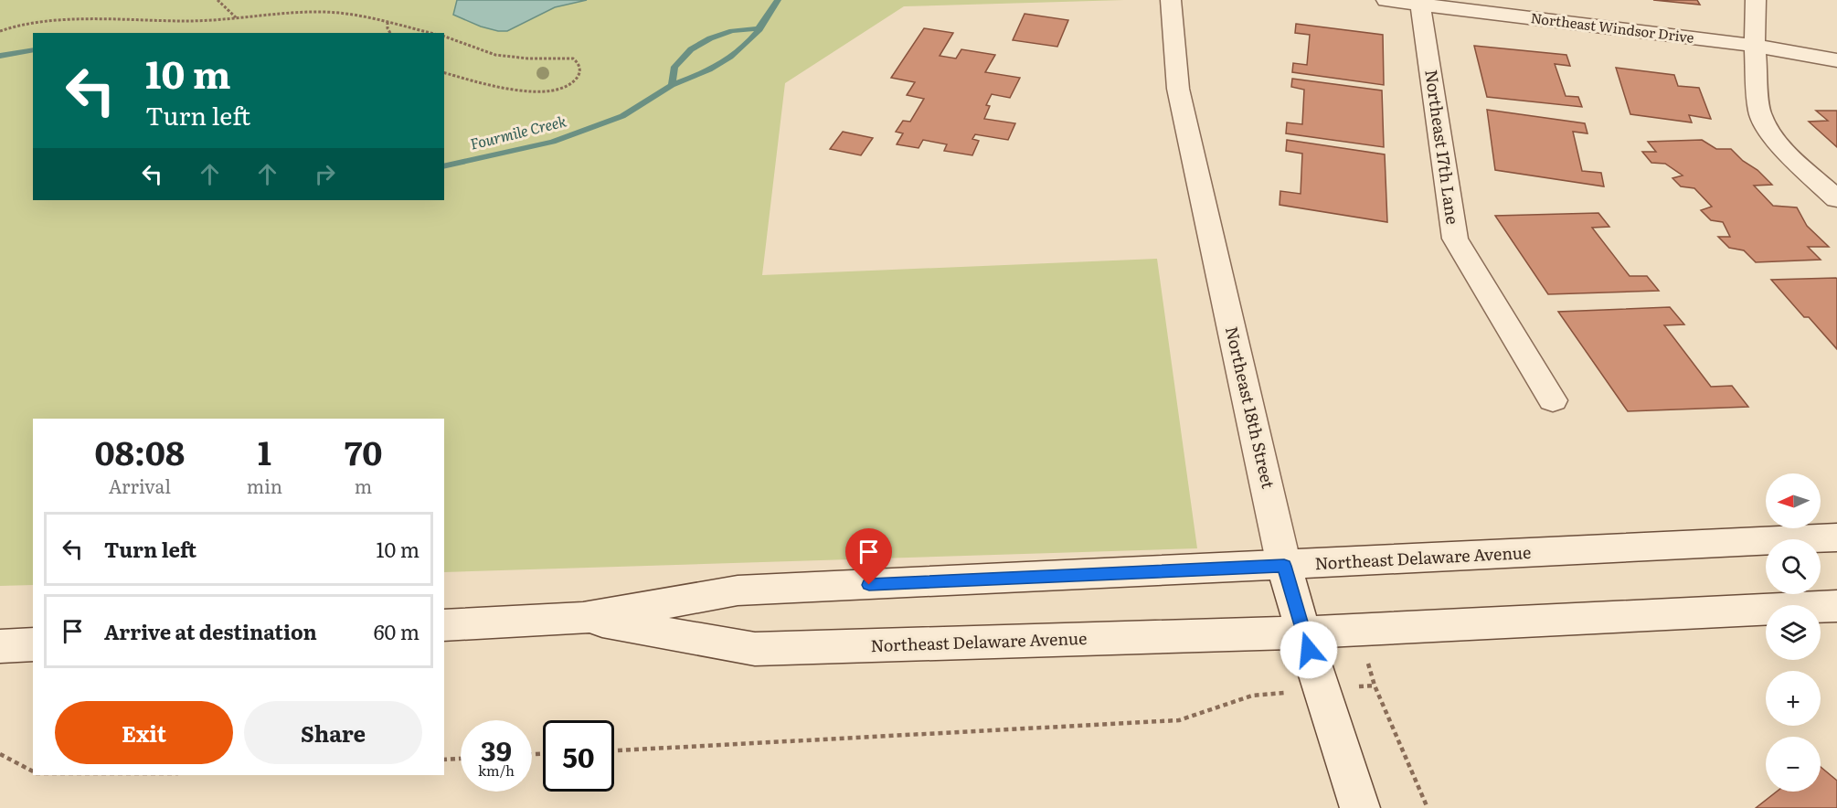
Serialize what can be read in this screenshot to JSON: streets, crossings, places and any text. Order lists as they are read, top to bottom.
{
  "streets": {
    "street": [
      "Northeast Windsor Drive",
      "Northeast 17th Lane",
      "Northeast 18th Street",
      "Northeast Delaware Avenue"
    ]
  },
  "crossings": [
    ["Northeast Windsor Drive", "Northeast 17th Lane"],
    ["Northeast 18th Street", "Northeast Delaware Avenue"]
  ],
  "water": ["Fourmile Creek"],
  "north": "left",
  "page": {
    "turn": ["10 m", "Turn left"],
    "eta": [
      "08:08",
      "Arrival",
      "1",
      "min",
      "70",
      "m"
    ],
    "map_buttons": ["+", "−"],
    "list": [
      {
        "name": "Turn left",
        "value": "10 m"
      },
      {
        "name": "Arrive at destination",
        "value": "60 m"
      }
    ],
    "buttons": ["Exit", "Share"],
    "speed": "39 km/h",
    "limit": "50"
  }
}
